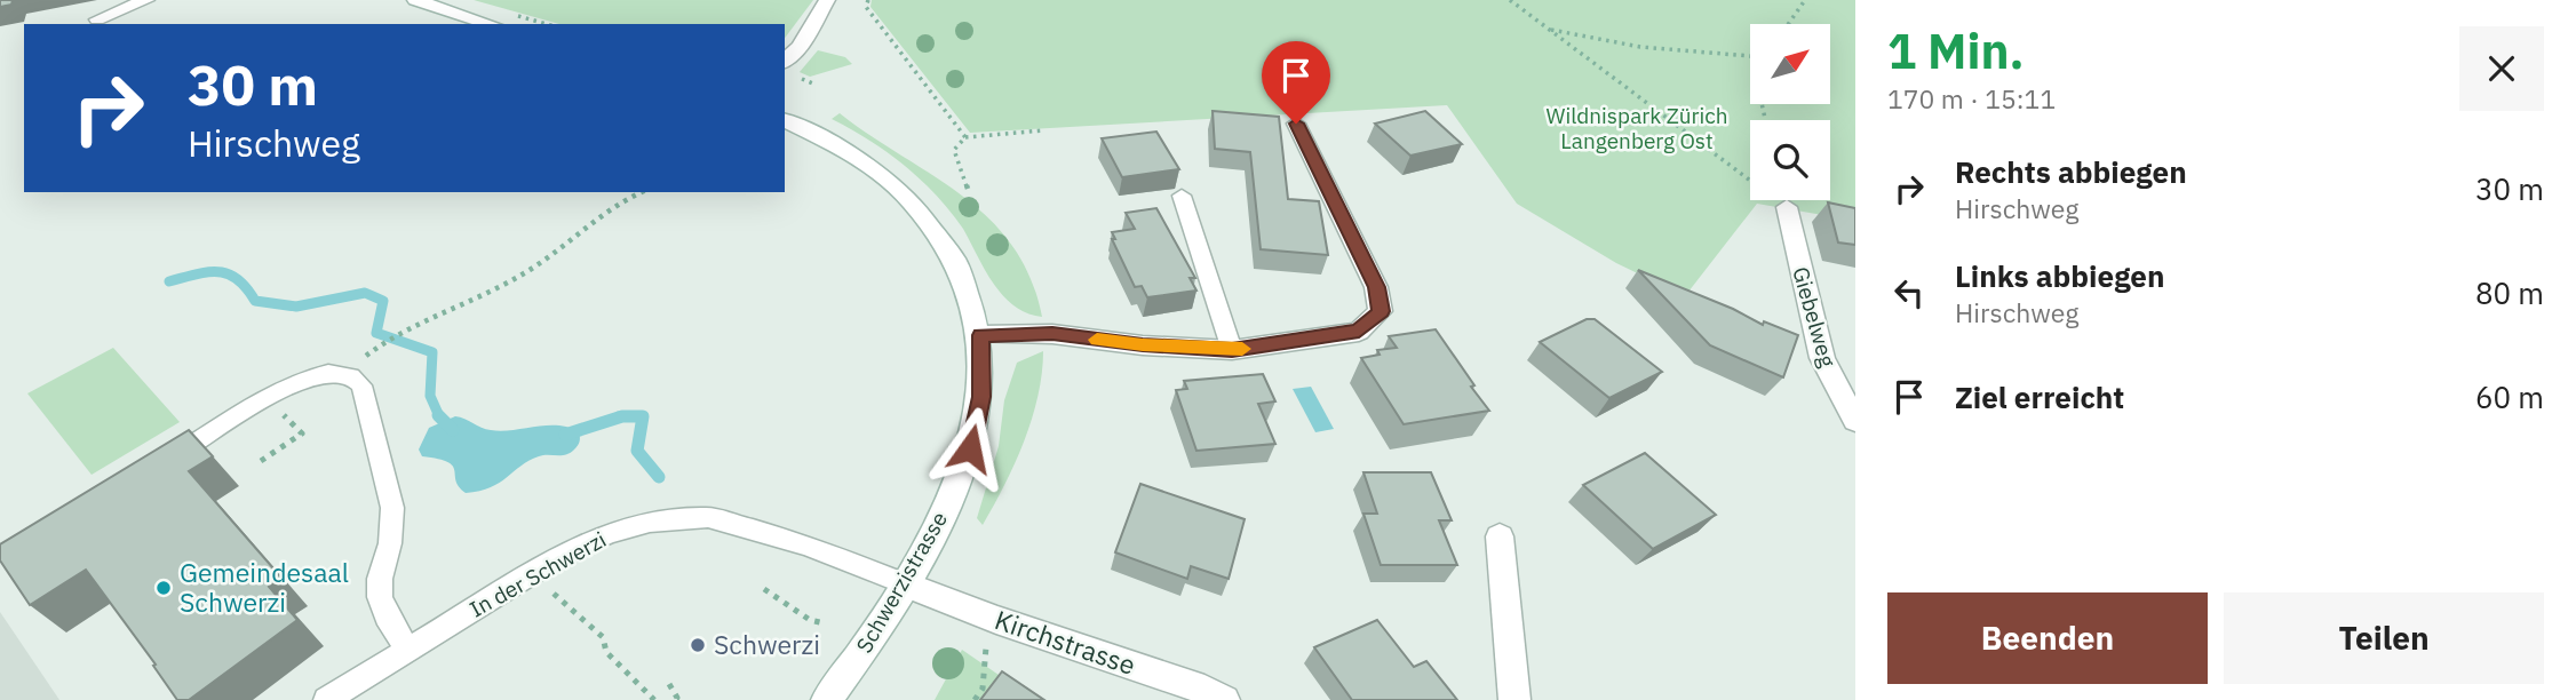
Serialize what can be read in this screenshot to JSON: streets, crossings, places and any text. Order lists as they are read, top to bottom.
{
  "streets": {
    "street": ["Giebelweg", "Schwerzistrasse", "Kirchstrasse"],
    "lane": ["In der Schwerzi"]
  },
  "crossings": [
    ["In der Schwerzi", "Schwerzistrasse"],
    ["In der Schwerzi", "Kirchstrasse"],
    ["Schwerzistrasse", "Kirchstrasse"]
  ],
  "parks": ["Wildnispark Zürich Langenberg Ost"],
  "places": ["Gemeindesaal Schwerzi", "Schwerzi"],
  "north": "top right",
  "page": {
    "heading": ["1 Min.", "170 m · 15:11"],
    "turn": ["30 m", "Hirschweg"],
    "list": [
      {
        "name": "Rechts abbiegen",
        "note": "Hirschweg",
        "value": "30 m"
      },
      {
        "name": "Links abbiegen",
        "note": "Hirschweg",
        "value": "80 m"
      },
      {
        "name": "Ziel erreicht",
        "value": "60 m"
      }
    ],
    "buttons": ["Beenden", "Teilen"]
  }
}
